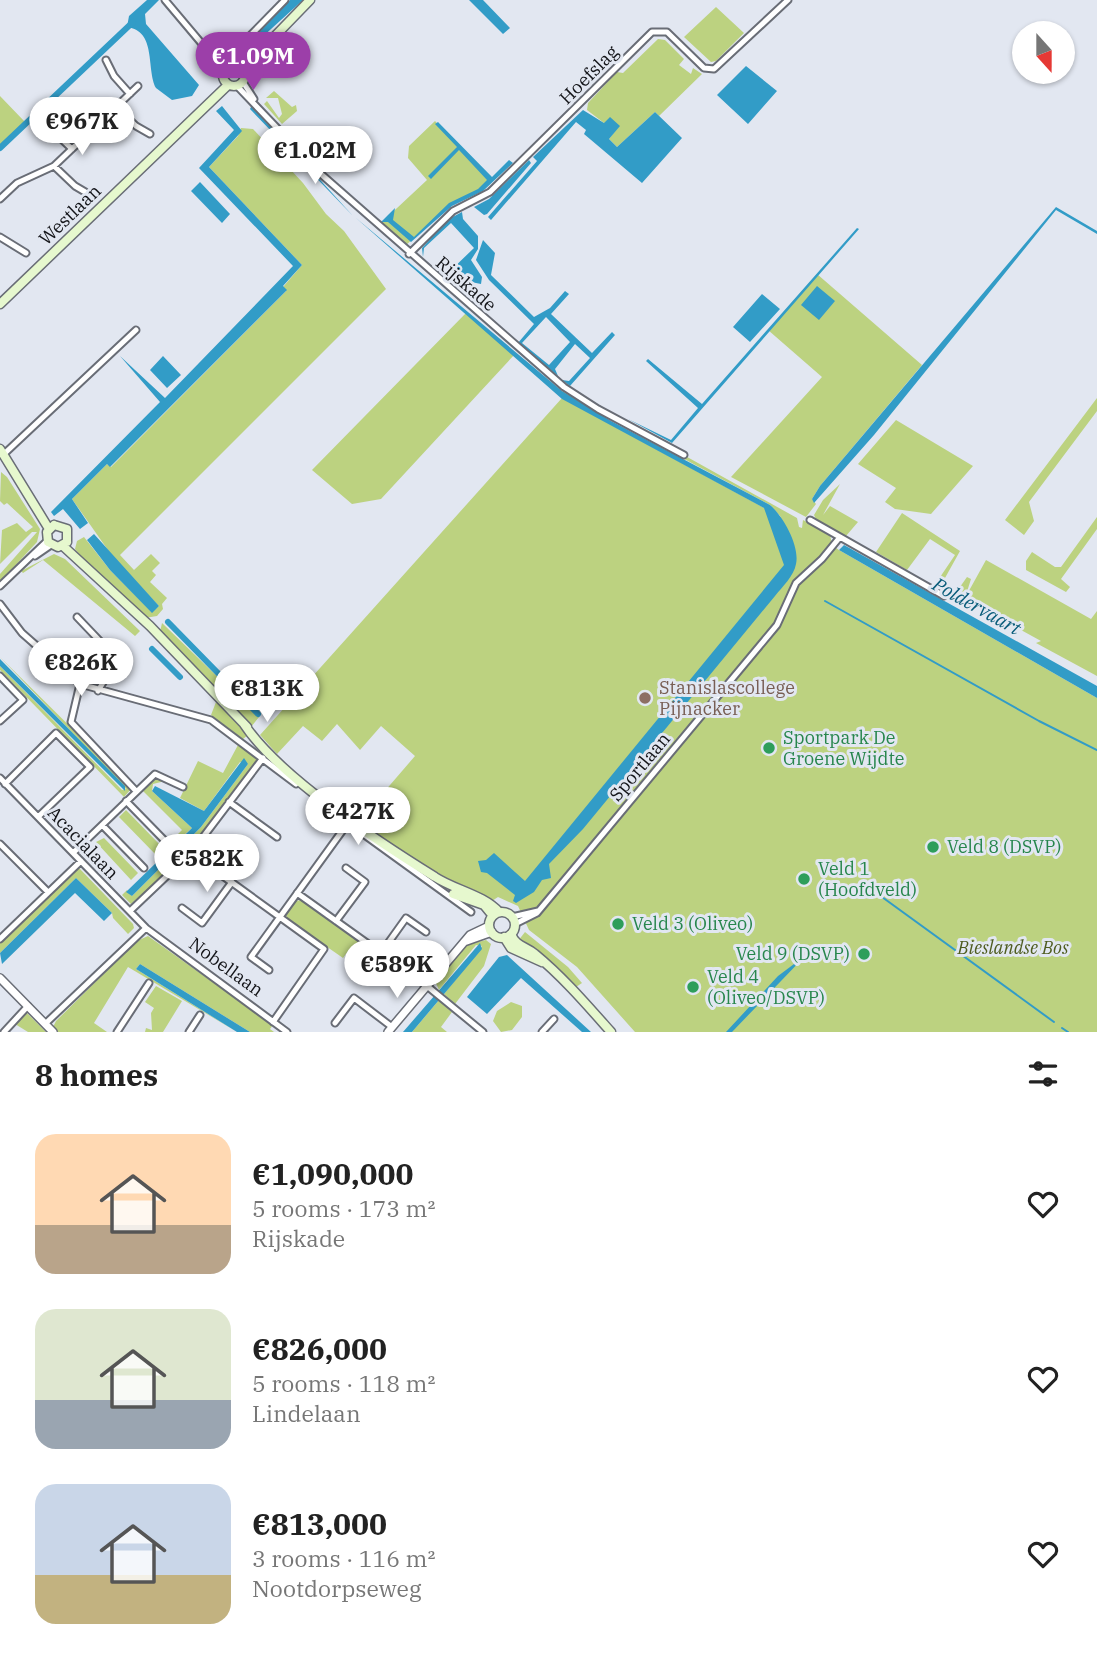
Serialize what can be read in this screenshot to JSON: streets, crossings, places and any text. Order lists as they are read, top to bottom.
{
  "streets": {
    "main road": ["Westlaan"],
    "street": [
      "Hoefslag",
      "Rijskade",
      "Sportlaan",
      "Acacialaan",
      "Nobellaan"
    ]
  },
  "crossings": [
    ["Hoefslag", "Rijskade"],
    ["Westlaan", "Rijskade"],
    ["Acacialaan", "Nobellaan"]
  ],
  "water": ["Poldervaart"],
  "parks": ["Bieslandse Bos"],
  "places": [
    "Stanislascollege Pijnacker",
    "Sportpark De Groene Wijdte",
    "Veld 8 (DSVP)",
    "Veld 1 (Hoofdveld)",
    "Veld 3 (Oliveo)",
    "Veld 9 (DSVP)",
    "Veld 4 (Oliveo/DSVP)"
  ],
  "north": "bottom",
  "page": {
    "price": [
      "€1.09M",
      "€967K",
      "€1.02M",
      "€826K",
      "€813K",
      "€427K",
      "€582K",
      "€589K"
    ],
    "heading": "8 homes",
    "list": [
      {
        "name": "€1,090,000",
        "note": "5 rooms · 173 m² · Rijskade"
      },
      {
        "name": "€826,000",
        "note": "5 rooms · 118 m² · Lindelaan"
      },
      {
        "name": "€813,000",
        "note": "3 rooms · 116 m² · Nootdorpseweg"
      }
    ]
  }
}
